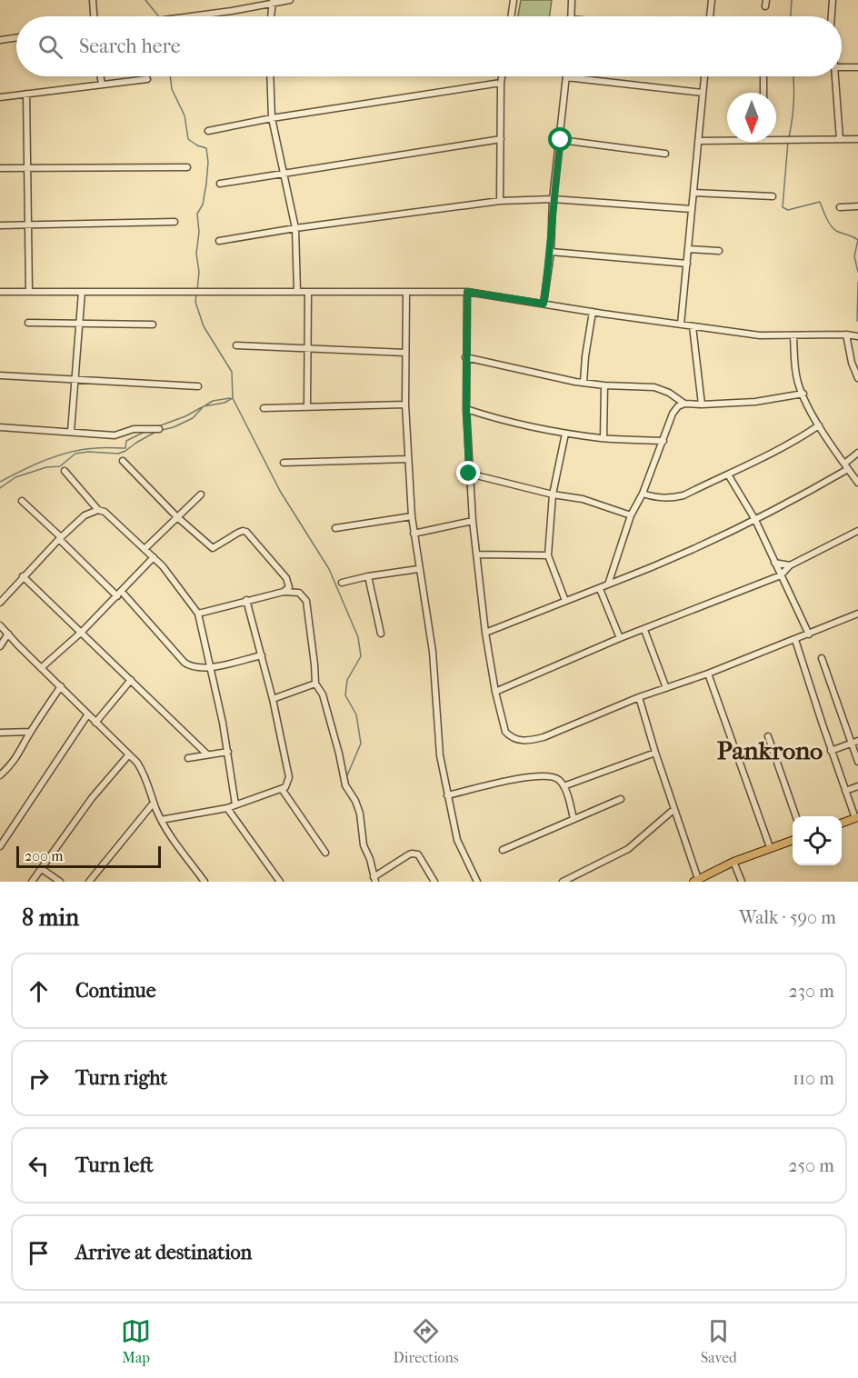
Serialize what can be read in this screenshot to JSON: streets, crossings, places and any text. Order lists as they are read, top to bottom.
{
  "districts": ["Pankrono"],
  "scale_bar": "200 m",
  "north": "bottom",
  "page": {
    "search": "Search here",
    "scale": "200 m",
    "heading": ["8 min", "Walk · 590 m"],
    "list": [
      ["Continue", "230 m"],
      ["Turn right", "110 m"],
      ["Turn left", "250 m"],
      "Arrive at destination"
    ],
    "nav": ["Map", "Directions", "Saved"]
  }
}
